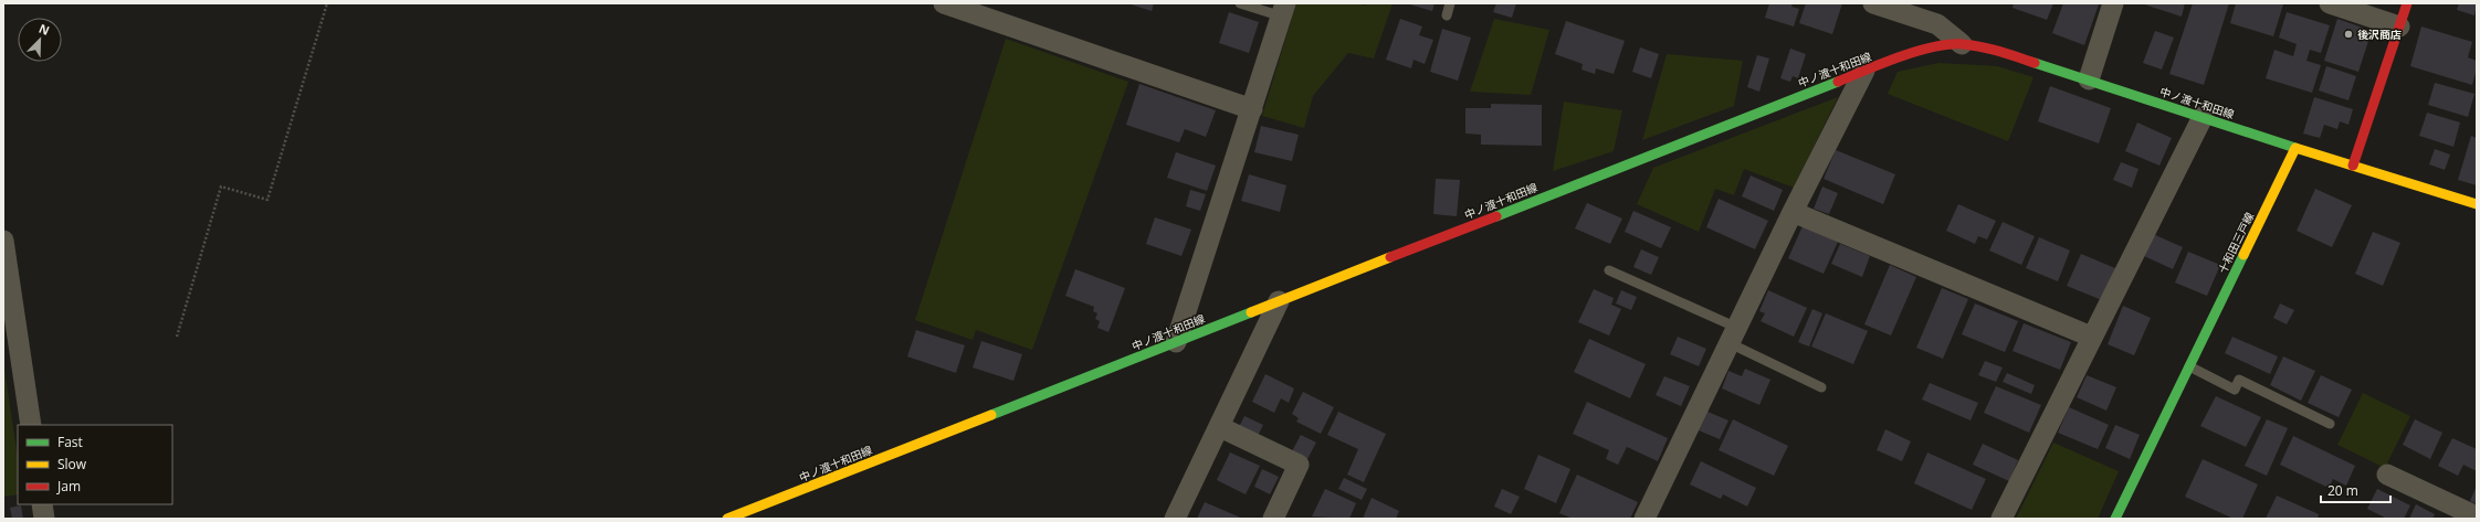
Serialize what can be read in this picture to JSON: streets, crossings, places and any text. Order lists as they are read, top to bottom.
{
  "streets": {
    "main road": ["中ノ渡十和田線", "十和田三戸線"]
  },
  "crossings": [
    ["中ノ渡十和田線", "十和田三戸線"]
  ],
  "places": ["後沢商店"],
  "legend": ["Fast", "Slow", "Jam"],
  "scale_bar": "20 m",
  "north": "top right"
}
